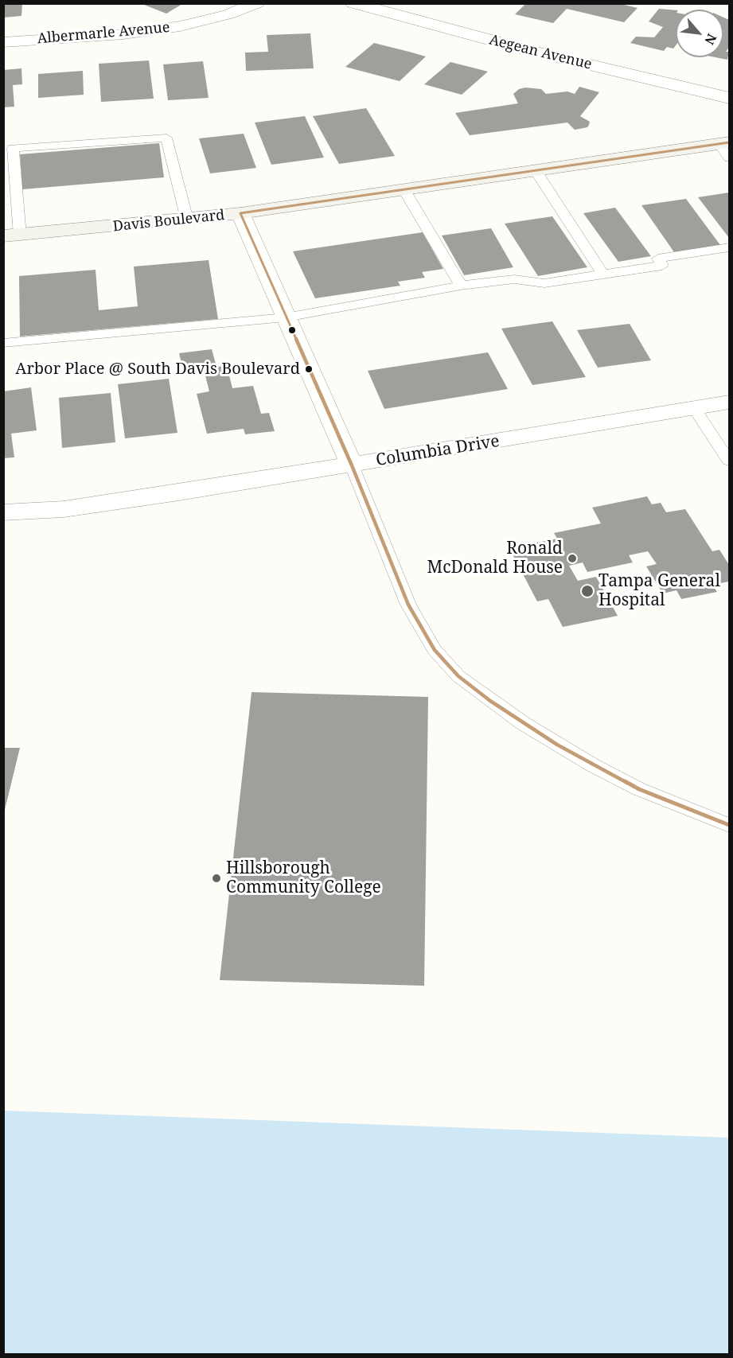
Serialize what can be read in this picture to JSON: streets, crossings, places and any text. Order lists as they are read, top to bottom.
{
  "streets": {
    "street": [
      "Albermarle Avenue",
      "Aegean Avenue",
      "Davis Boulevard",
      "Columbia Drive"
    ]
  },
  "places": [
    "Arbor Place @ South Davis Boulevard",
    "Ronald McDonald House",
    "Tampa General Hospital",
    "Hillsborough Community College"
  ],
  "north": "bottom right"
}
